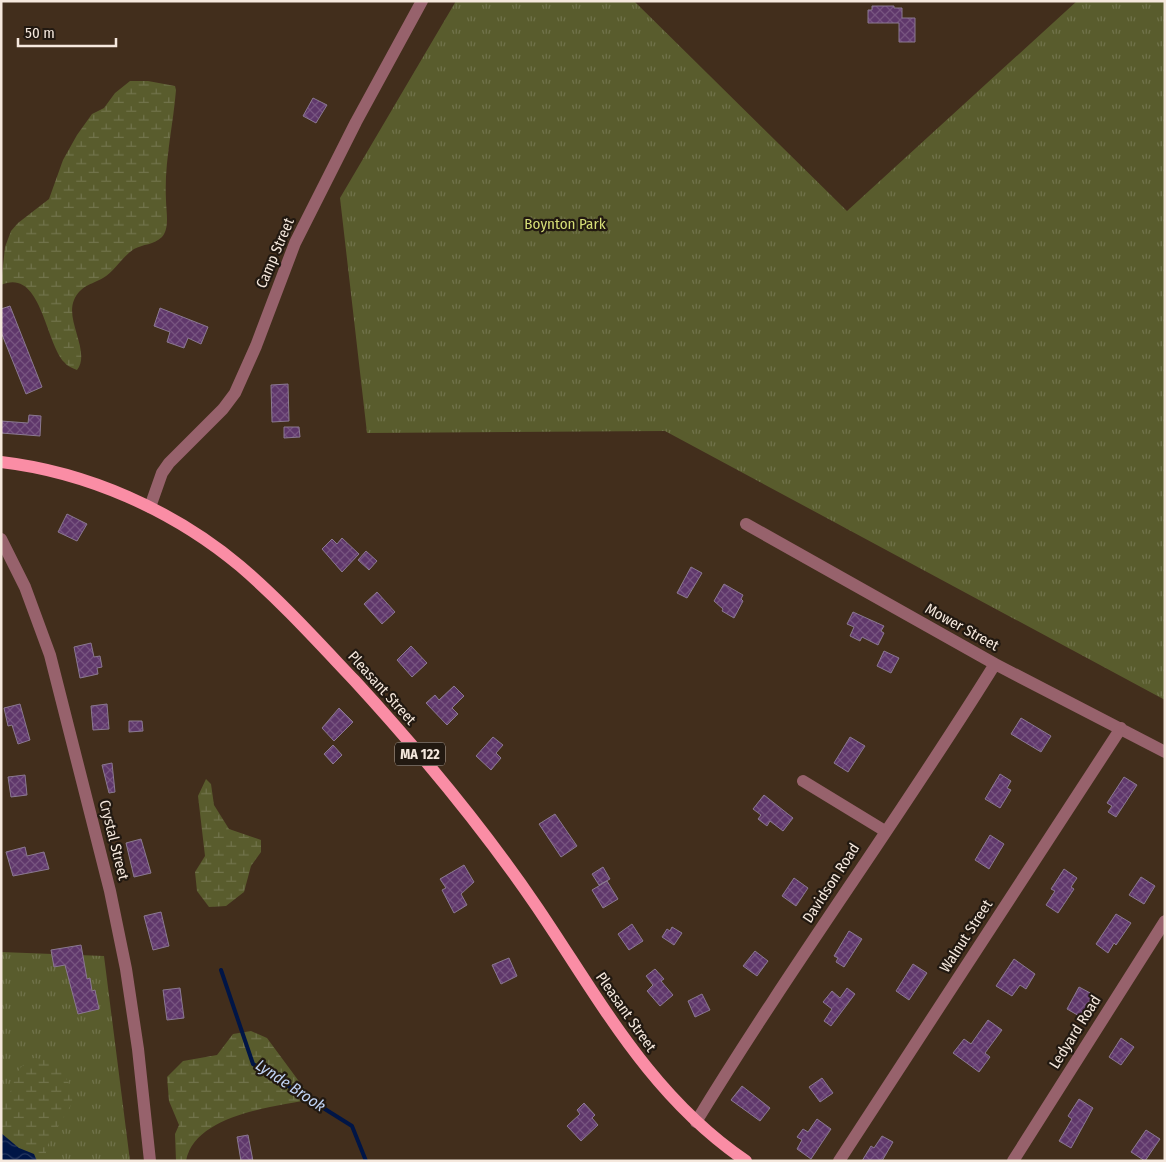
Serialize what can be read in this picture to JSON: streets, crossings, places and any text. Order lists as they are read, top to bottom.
{
  "streets": {
    "main road": ["Pleasant Street", "MA 122"],
    "street": [
      "Camp Street",
      "Mower Street",
      "Crystal Street",
      "Davidson Road",
      "Walnut Street",
      "Ledyard Road"
    ]
  },
  "crossings": [
    ["Camp Street", "Pleasant Street"],
    ["Mower Street", "Davidson Road"],
    ["Mower Street", "Walnut Street"],
    ["Pleasant Street", "Davidson Road"]
  ],
  "water": ["Lynde Brook"],
  "parks": ["Boynton Park"],
  "scale_bar": "50 m"
}
